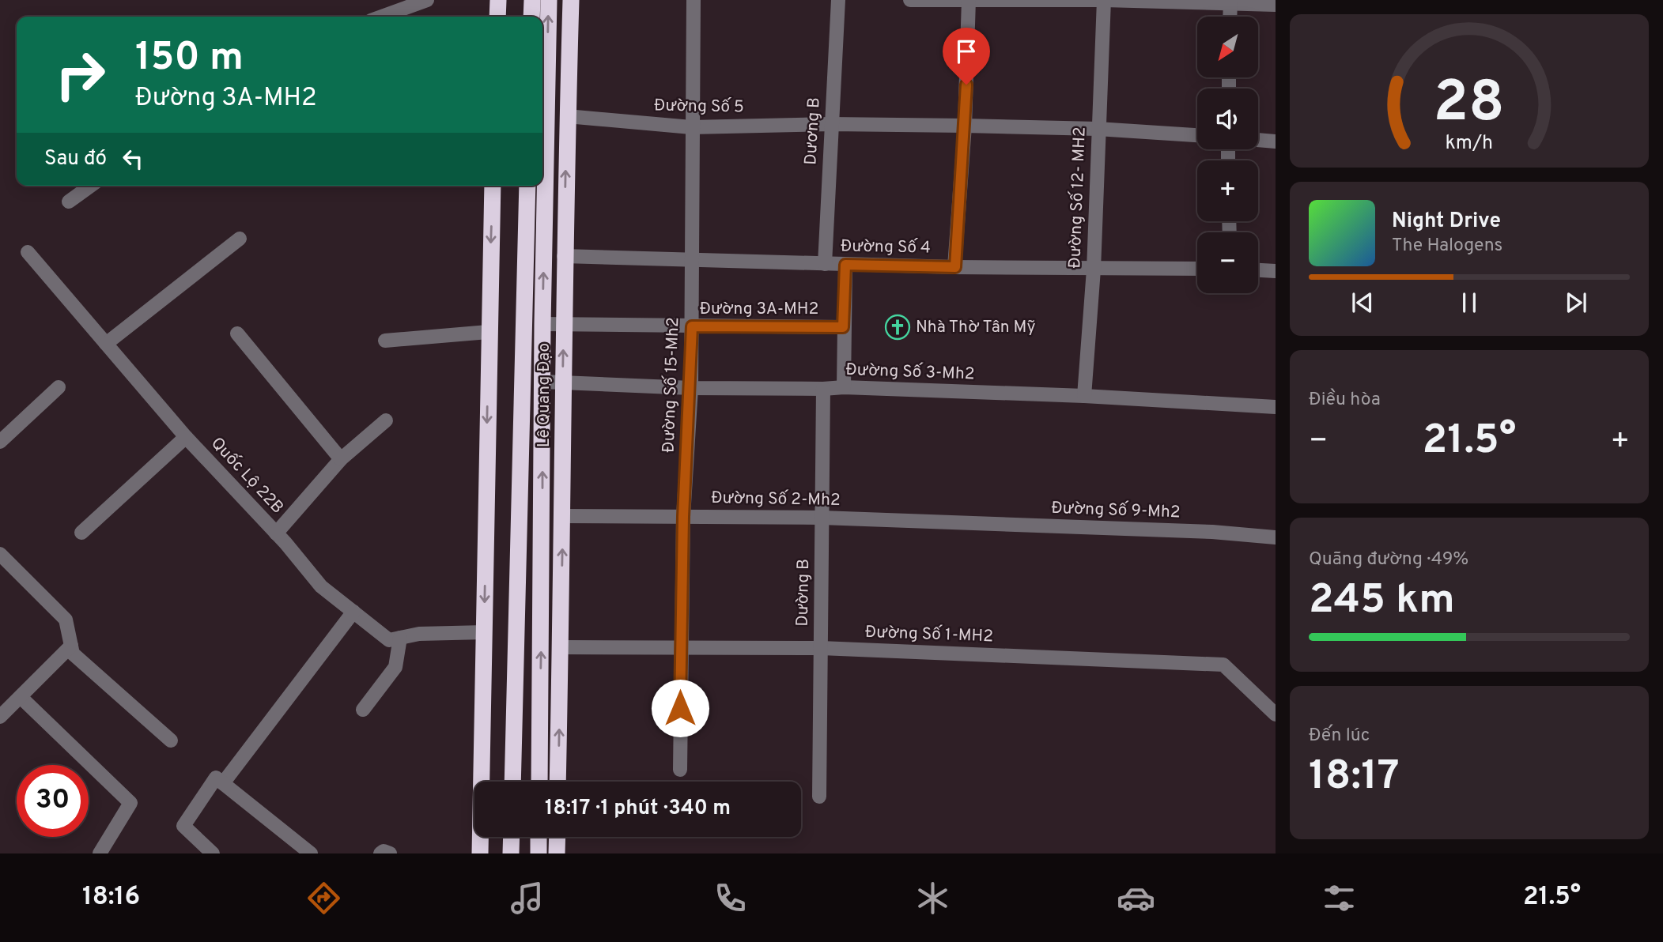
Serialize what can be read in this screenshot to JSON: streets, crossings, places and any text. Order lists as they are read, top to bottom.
{
  "streets": {
    "highway": ["Lê Quang Đạo"],
    "street": [
      "Đường Số 5",
      "Dương B",
      "Đường Số 12- MH2",
      "Đường Số 4",
      "Đường 3A-MH2",
      "Đường Số 3-Mh2",
      "Đường Số 15-Mh2",
      "Quốc Lộ 22B",
      "Đường Số 2-Mh2",
      "Đường Số 9-Mh2",
      "Dường B",
      "Đường Số 1-MH2"
    ]
  },
  "crossings": [
    ["Đường Số 5", "Dương B"],
    ["Đường Số 5", "Đường Số 12- MH2"],
    ["Đường Số 5", "Đường Số 15-Mh2"],
    ["Đường Số 5", "Lê Quang Đạo"],
    ["Dương B", "Đường Số 4"],
    ["Đường Số 12- MH2", "Đường Số 4"],
    ["Đường Số 12- MH2", "Đường Số 3-Mh2"],
    ["Đường Số 4", "Đường Số 15-Mh2"],
    ["Đường Số 4", "Lê Quang Đạo"],
    ["Đường 3A-MH2", "Đường Số 15-Mh2"],
    ["Đường 3A-MH2", "Lê Quang Đạo"],
    ["Đường Số 3-Mh2", "Đường Số 15-Mh2"],
    ["Đường Số 3-Mh2", "Lê Quang Đạo"],
    ["Đường Số 3-Mh2", "Dường B"],
    ["Đường Số 15-Mh2", "Đường Số 2-Mh2"],
    ["Đường Số 15-Mh2", "Đường Số 1-MH2"],
    ["Lê Quang Đạo", "Đường Số 2-Mh2"],
    ["Lê Quang Đạo", "Đường Số 1-MH2"],
    ["Đường Số 2-Mh2", "Đường Số 9-Mh2"],
    ["Đường Số 2-Mh2", "Dường B"],
    ["Dường B", "Đường Số 1-MH2"]
  ],
  "places": {
    "church": ["Nhà Thờ Tân Mỹ"]
  },
  "north": "bottom left",
  "page": {
    "map_buttons": ["+", "−"],
    "turn": ["150 m", "Đường 3A-MH2"],
    "then": "Sau đó",
    "song": ["Night Drive", "The Halogens"],
    "tile": [
      "Điều hòa",
      ["Quãng đường · 49%", "245 km"],
      ["Đến lúc", "18:17"]
    ],
    "heat": ["−", "21.5°", "+"],
    "limit": "30",
    "trip": "18:17 · 1 phút · 340 m",
    "tabs": ["18:16", "21.5°"],
    "gauge": ["28", "km/h"]
  }
}
